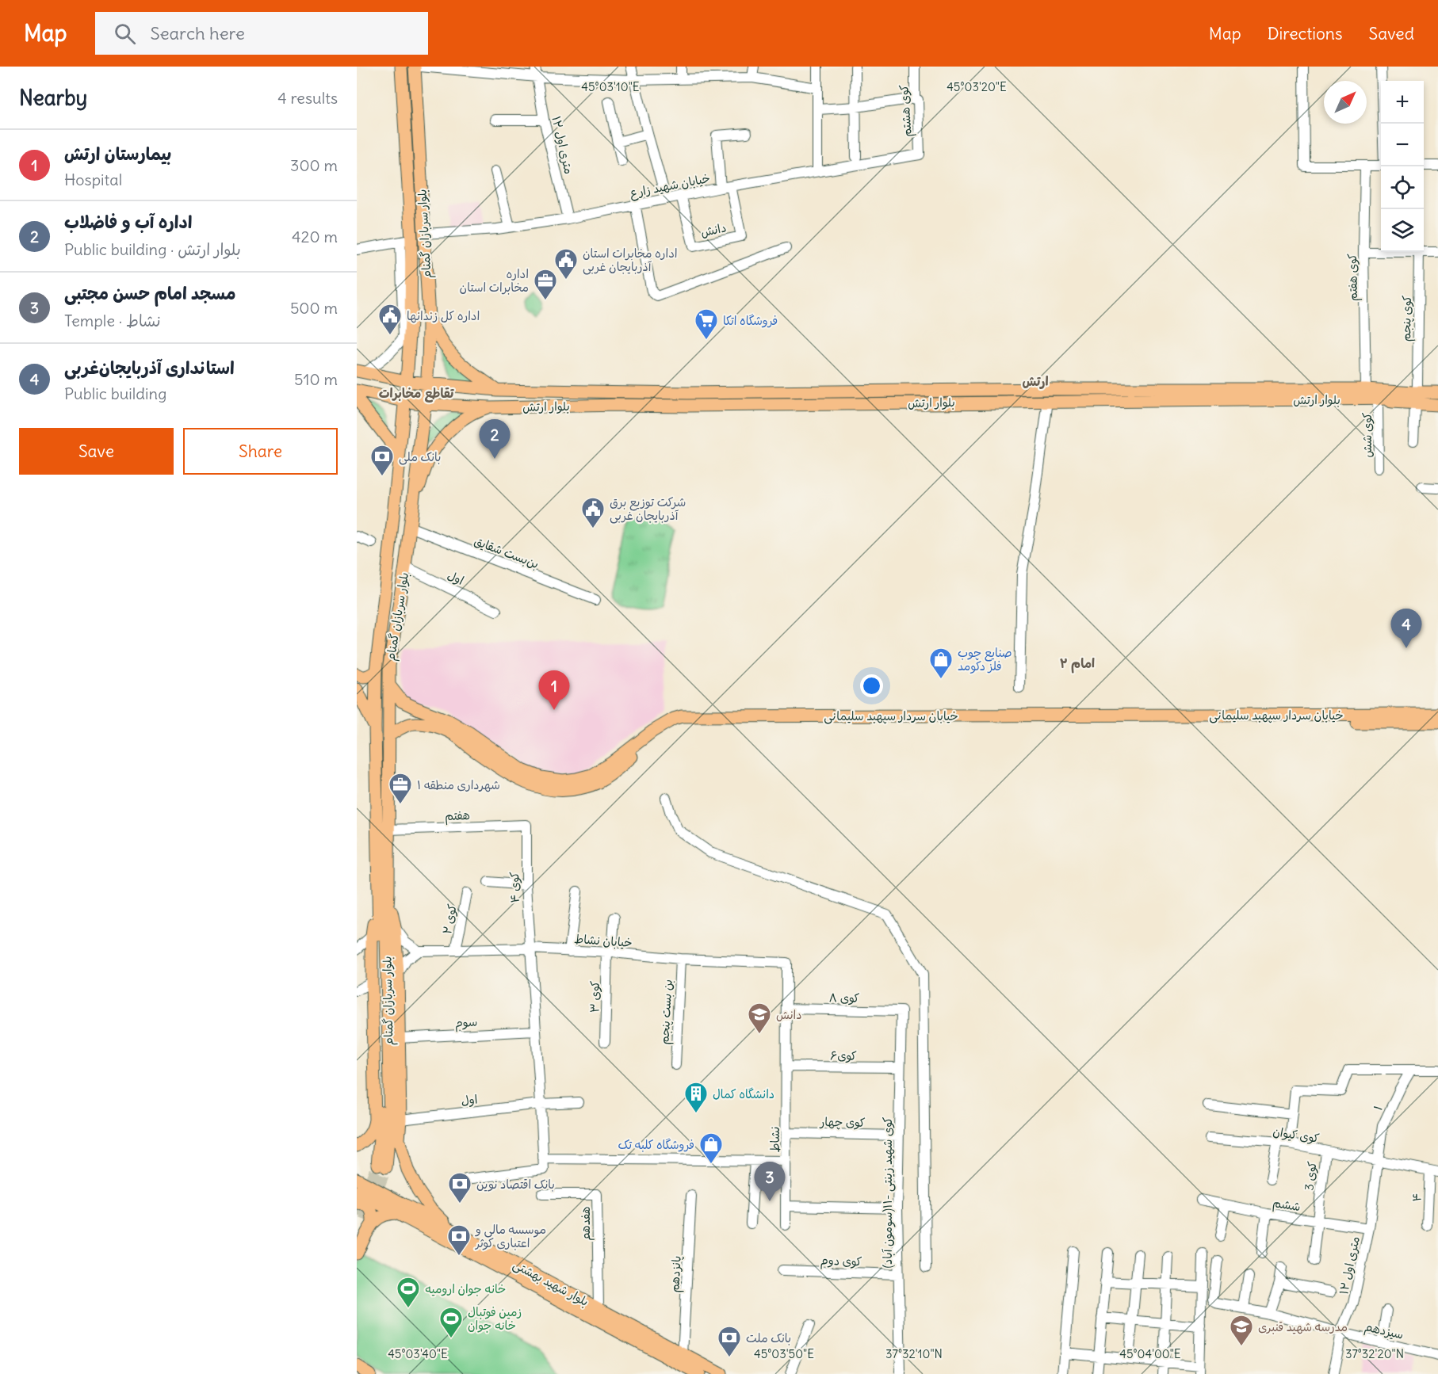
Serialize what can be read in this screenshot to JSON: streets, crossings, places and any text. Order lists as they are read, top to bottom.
{
  "streets": {
    "main road": [
      "بلوار سربازان گمنام",
      "بلوار ارتش",
      "خیابان سردار سپهبد سلیمانی",
      "بلوار شهید بهشتی"
    ],
    "street": [
      "کوی هشتم",
      "۱۲ متری اول",
      "خیابان شهید زارع",
      "دانش",
      "کوی هفتم",
      "کوی پنجم",
      "کوی شش",
      "بن‌بست شقایق",
      "اول",
      "هفتم",
      "کوی ۴",
      "کوی ۲",
      "خیابان نشاط",
      "کوی ۳",
      "کوی ۸",
      "بن بست پنجم",
      "سوم",
      "کوی۶",
      "۱",
      "کوی چهار",
      "کوی کیوان",
      "نشاط",
      "کوی 3",
      "کوی شهید زینتی -۱۱(سومون آباد)",
      "۴",
      "ششم",
      "هفدهم",
      "کوی دوم",
      "پانزدهم",
      "سیزدهم"
    ]
  },
  "crossings": [
    ["کوی هشتم", "خیابان شهید زارع"],
    ["۱۲ متری اول", "خیابان شهید زارع"],
    ["۱۲ متری اول", "۱"],
    ["۱۲ متری اول", "کوی کیوان"],
    ["۱۲ متری اول", "ششم"],
    ["۱۲ متری اول", "سیزدهم"],
    ["خیابان شهید زارع", "دانش"],
    ["خیابان شهید زارع", "بلوار سربازان گمنام"],
    ["بلوار سربازان گمنام", "بلوار ارتش"],
    ["بلوار سربازان گمنام", "بن‌بست شقایق"],
    ["بلوار سربازان گمنام", "اول"],
    ["بلوار سربازان گمنام", "خیابان سردار سپهبد سلیمانی"],
    ["بلوار سربازان گمنام", "هفتم"],
    ["کوی هفتم", "بلوار ارتش"],
    ["اول", "کوی ۴"],
    ["هفتم", "کوی ۴"],
    ["کوی ۴", "خیابان نشاط"],
    ["کوی ۴", "سوم"],
    ["کوی ۲", "خیابان نشاط"],
    ["خیابان نشاط", "کوی ۳"],
    ["خیابان نشاط", "بن بست پنجم"],
    ["خیابان نشاط", "نشاط"],
    ["کوی ۸", "نشاط"],
    ["کوی ۸", "کوی شهید زینتی -۱۱(سومون آباد)"],
    ["کوی۶", "نشاط"],
    ["کوی۶", "کوی شهید زینتی -۱۱(سومون آباد)"],
    ["۱", "کوی کیوان"],
    ["کوی چهار", "نشاط"],
    ["کوی چهار", "کوی شهید زینتی -۱۱(سومون آباد)"],
    ["کوی کیوان", "کوی 3"],
    ["کوی کیوان", "۴"],
    ["کوی 3", "ششم"],
    ["کوی شهید زینتی -۱۱(سومون آباد)", "کوی دوم"],
    ["هفدهم", "بلوار شهید بهشتی"],
    ["پانزدهم", "بلوار شهید بهشتی"]
  ],
  "districts": ["ارتش", "تقاطع مخابرات", "امام ۲"],
  "places": {
    "public building": ["اداره مخابرات استان آذربایجان غربی", "اداره کل زندانها", "شرکت توزیع برق آذربایجان غربی"],
    "office": ["اداره مخابرات استان", "شهرداری منطقه ۱"],
    "supermarket": ["فروشگاه اتکا"],
    "bank": [
      "بانک ملى",
      "بانک اقتصاد نوین",
      "موسسه مالی و اعتباری کوثر",
      "بانک ملت"
    ],
    "shop": ["صنایع چوب فلز دکومد", "فروشگاه کلبه تک"],
    "school or university": ["دانش", "مدرسه شهید قنبری"],
    "building": ["دانشگاه کمال"],
    "sports": ["خانه جوان ارومیه", "زمین فوتبال خانه جوان"]
  },
  "north": "top right",
  "page": {
    "header": "Map",
    "search": "Search here",
    "nav": ["Map", "Directions", "Saved"],
    "heading": ["Nearby", "4 results"],
    "map_buttons": ["+", "−"],
    "list": [
      {
        "mark": "1",
        "name": "بیمارستان ارتش",
        "note": "Hospital",
        "value": "300 m"
      },
      {
        "mark": "2",
        "name": "اداره آب و فاضلاب",
        "note": "Public building · بلوار ارتش",
        "value": "420 m"
      },
      {
        "mark": "3",
        "name": "مسجد امام حسن مجتبی",
        "note": "Temple · نشاط",
        "value": "500 m"
      },
      {
        "mark": "4",
        "name": "استانداری آذربایجان‌غربی",
        "note": "Public building",
        "value": "510 m"
      }
    ],
    "buttons": ["Save", "Share"],
    "pins": [
      "2",
      "4",
      "1",
      "3"
    ]
  },
  "coordinates": [
    "45°03'10\"E",
    "45°03'20\"E",
    "45°03'40\"E",
    "45°03'50\"E",
    "37°32'10\"N",
    "45°04'00\"E",
    "37°32'20\"N"
  ]
}
